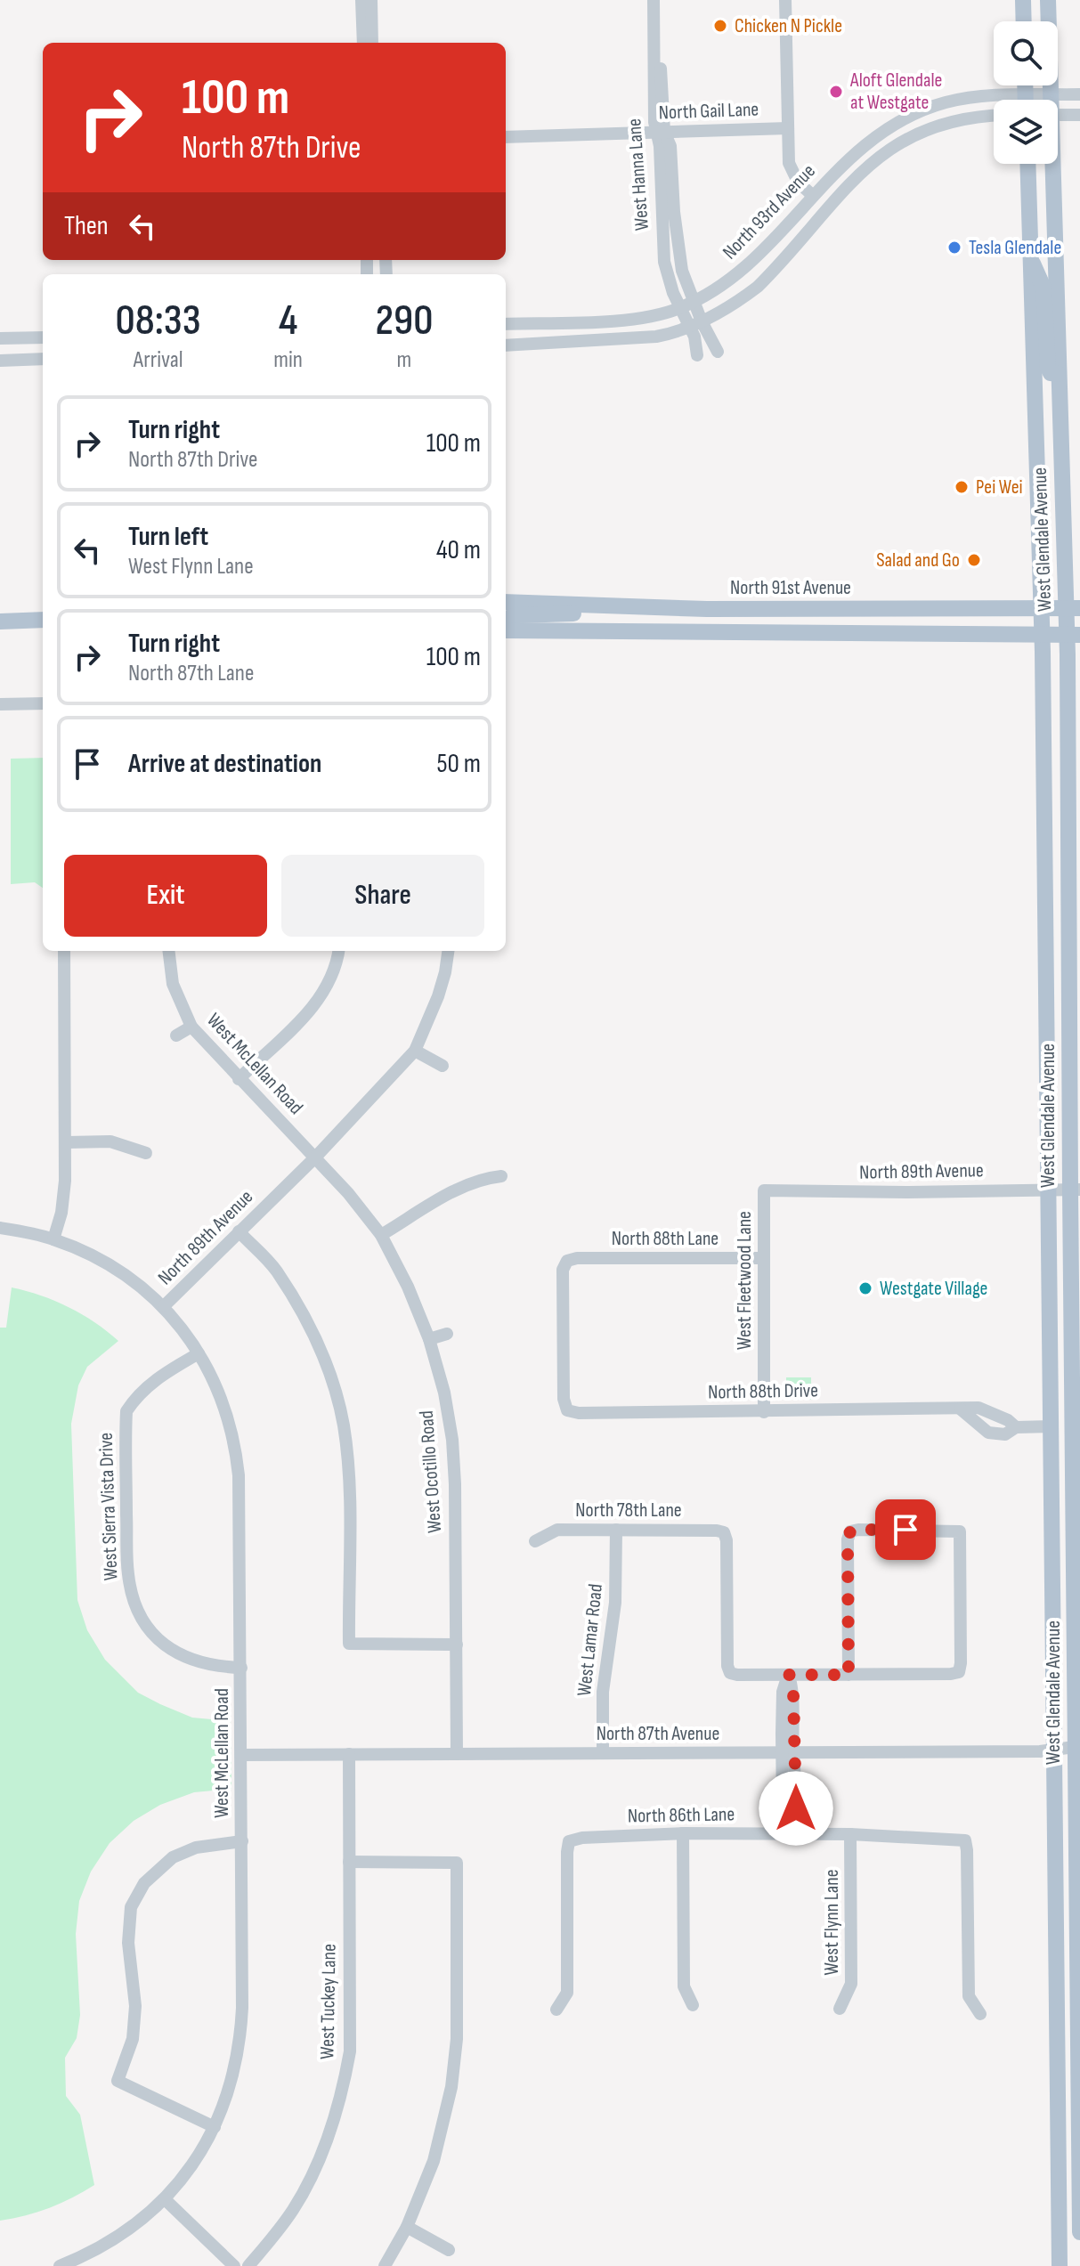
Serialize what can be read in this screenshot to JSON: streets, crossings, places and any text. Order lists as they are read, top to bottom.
{
  "streets": {
    "main road": ["West Glendale Avenue", "North 91st Avenue"],
    "street": [
      "North Gail Lane",
      "West Hanna Lane",
      "North 93rd Avenue",
      "West McLellan Road",
      "North 89th Avenue",
      "North 88th Lane",
      "West Fleetwood Lane",
      "North 88th Drive",
      "West Ocotillo Road",
      "West Sierra Vista Drive",
      "North 78th Lane",
      "West Lamar Road",
      "North 87th Avenue",
      "North 86th Lane",
      "West Flynn Lane",
      "West Tuckey Lane"
    ]
  },
  "crossings": [
    ["North Gail Lane", "West Hanna Lane"],
    ["West Hanna Lane", "North 93rd Avenue"],
    ["North 93rd Avenue", "West Glendale Avenue"],
    ["West Glendale Avenue", "North 91st Avenue"],
    ["West Glendale Avenue", "North 89th Avenue"],
    ["West Glendale Avenue", "North 87th Avenue"],
    ["West McLellan Road", "North 89th Avenue"],
    ["West McLellan Road", "West Ocotillo Road"],
    ["West McLellan Road", "West Sierra Vista Drive"],
    ["West McLellan Road", "North 87th Avenue"],
    ["North 89th Avenue", "West Fleetwood Lane"],
    ["North 89th Avenue", "West Ocotillo Road"],
    ["North 88th Lane", "West Fleetwood Lane"],
    ["North 88th Lane", "North 88th Drive"],
    ["West Fleetwood Lane", "North 88th Drive"],
    ["West Ocotillo Road", "North 87th Avenue"],
    ["North 78th Lane", "West Lamar Road"],
    ["West Lamar Road", "North 87th Avenue"],
    ["North 87th Avenue", "West Tuckey Lane"],
    ["North 86th Lane", "West Flynn Lane"]
  ],
  "places": [
    "Chicken N Pickle",
    "Aloft Glendale at Westgate",
    "Tesla Glendale",
    "Pei Wei",
    "Salad and Go",
    "Westgate Village"
  ],
  "page": {
    "turn": ["100 m", "North 87th Drive"],
    "then": "Then",
    "eta": [
      "08:33",
      "Arrival",
      "4",
      "min",
      "290",
      "m"
    ],
    "list": [
      {
        "name": "Turn right",
        "note": "North 87th Drive",
        "value": "100 m"
      },
      {
        "name": "Turn left",
        "note": "West Flynn Lane",
        "value": "40 m"
      },
      {
        "name": "Turn right",
        "note": "North 87th Lane",
        "value": "100 m"
      },
      {
        "name": "Arrive at destination",
        "value": "50 m"
      }
    ],
    "buttons": ["Exit", "Share"]
  }
}
